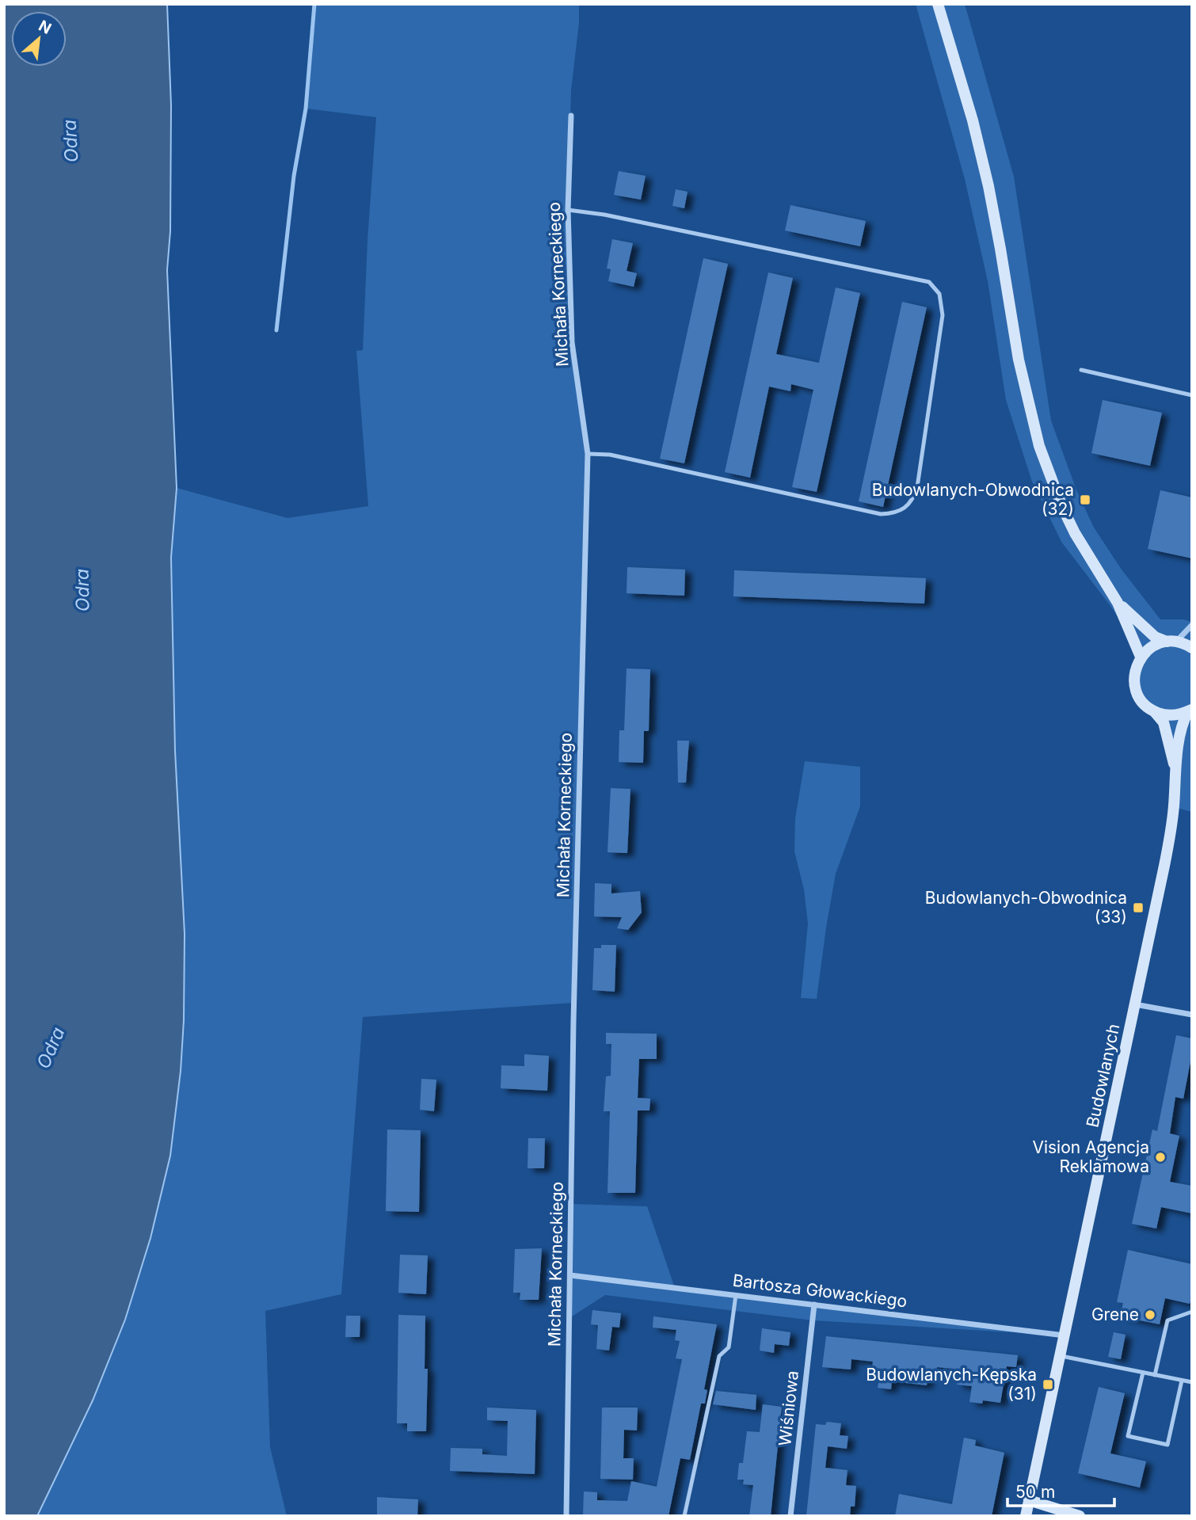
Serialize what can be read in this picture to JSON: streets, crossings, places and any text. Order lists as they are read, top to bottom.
{
  "streets": {
    "main road": ["Budowlanych"],
    "street": ["Michała Korneckiego", "Bartosza Głowackiego", "Wiśniowa"]
  },
  "crossings": [
    ["Michała Korneckiego", "Bartosza Głowackiego"],
    ["Budowlanych", "Bartosza Głowackiego"],
    ["Bartosza Głowackiego", "Wiśniowa"]
  ],
  "water": ["Odra"],
  "places": {
    "transit": ["Budowlanych-Obwodnica (32)", "Budowlanych-Obwodnica (33)", "Budowlanych-Kępska (31)"],
    "other": ["Vision Agencja Reklamowa", "Grene"]
  },
  "scale_bar": "50 m",
  "north": "top right"
}
